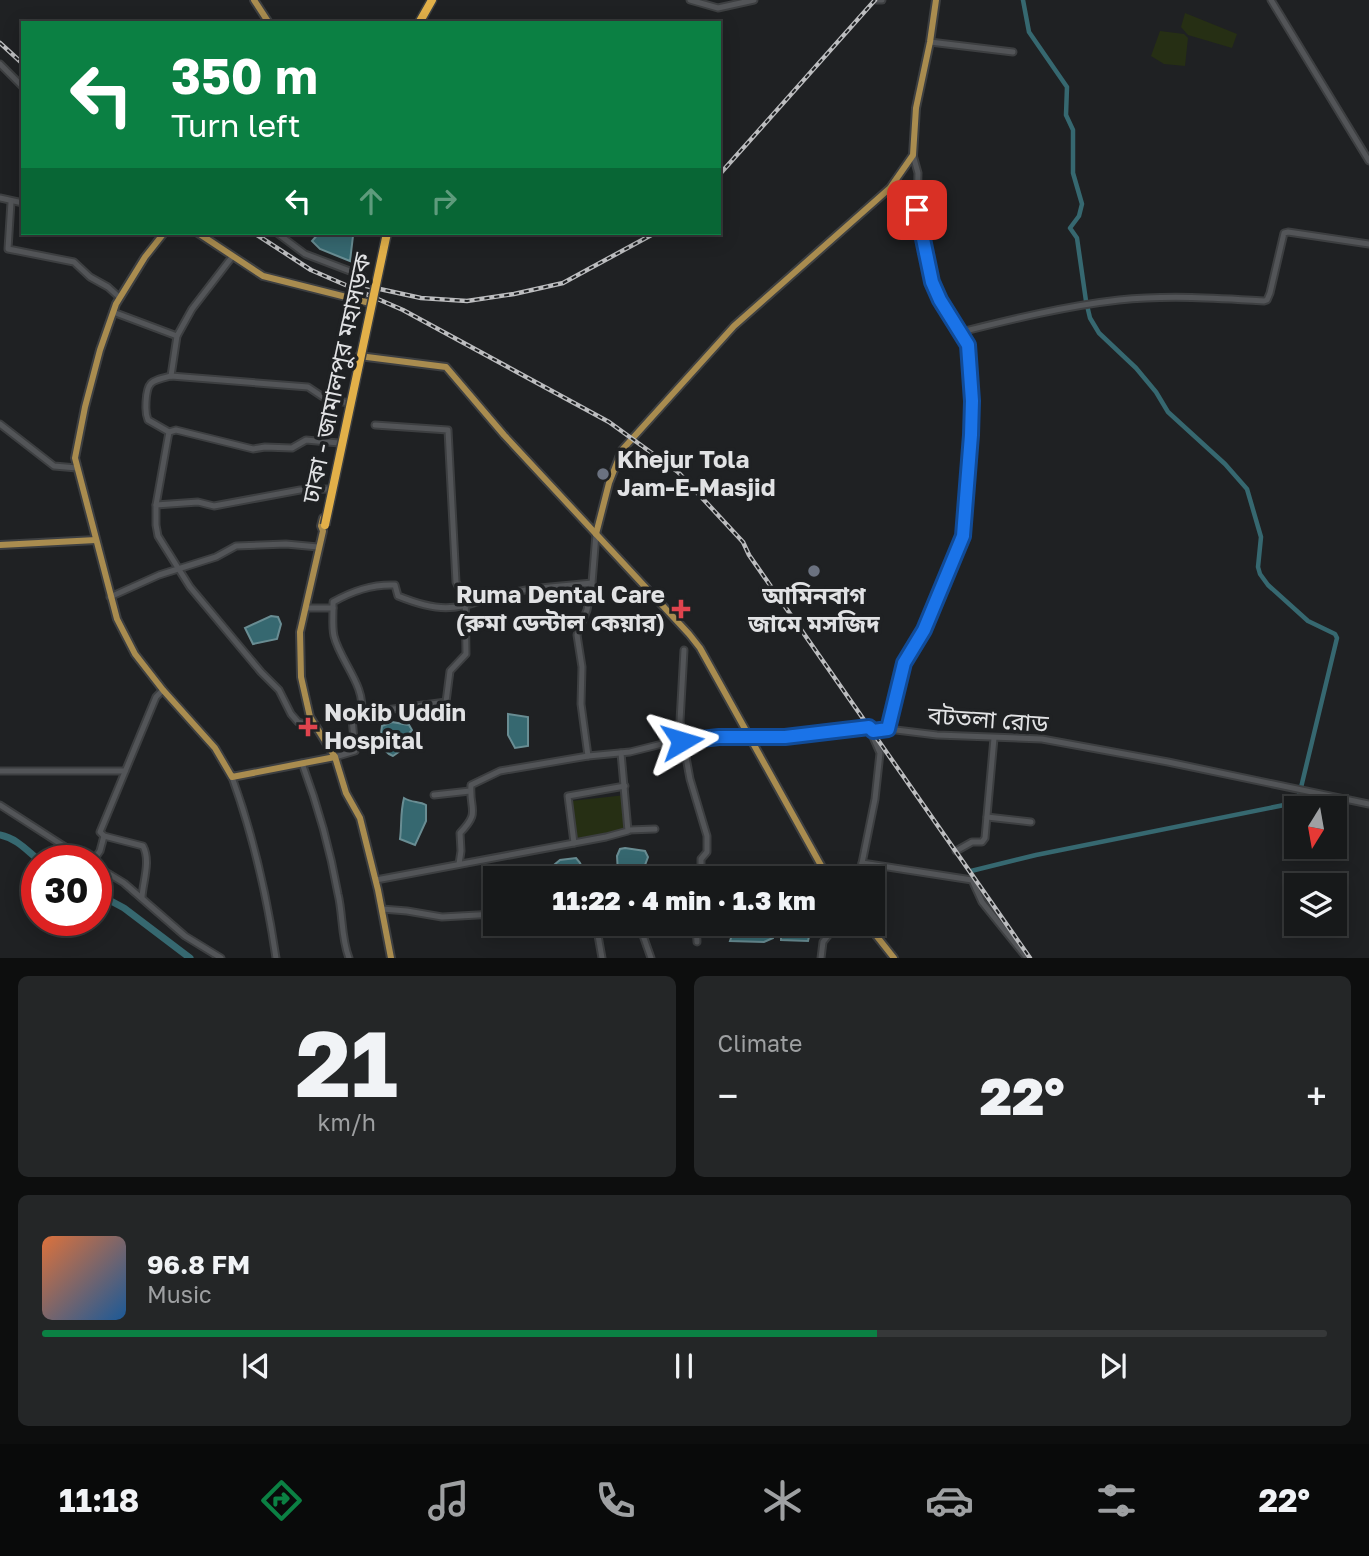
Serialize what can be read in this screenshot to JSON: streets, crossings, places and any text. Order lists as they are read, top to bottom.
{
  "streets": {
    "highway": ["ঢাকা - জামালপুর মহাসড়ক"],
    "street": ["বটতলা রোড"]
  },
  "places": {
    "other": ["Khejur Tola Jam-E-Masjid", "আমিনবাগ জামে মসজিদ"],
    "health": ["Ruma Dental Care (রুমা ডেন্টাল কেয়ার)", "Nokib Uddin Hospital"]
  },
  "north": "bottom",
  "page": {
    "turn": ["350 m", "Turn left"],
    "limit": "30",
    "trip": "11:22 · 4 min · 1.3 km",
    "tile": [
      ["21", "km/h"],
      "Climate"
    ],
    "heat": ["−", "22°", "+"],
    "song": ["96.8 FM", "Music"],
    "tabs": ["11:18", "22°"]
  }
}
